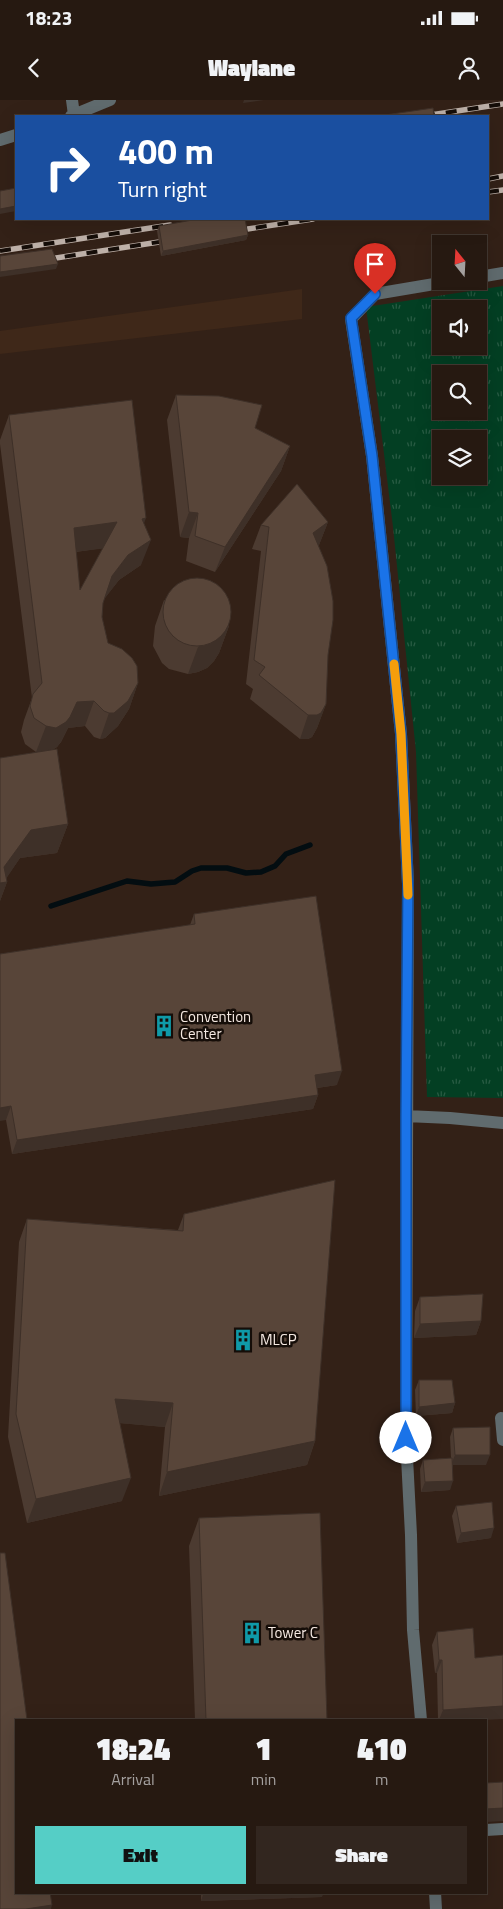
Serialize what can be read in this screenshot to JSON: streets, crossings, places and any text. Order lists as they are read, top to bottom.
{
  "places": {
    "building": ["Convention Center", "MLCP", "Tower C"]
  },
  "north": "top",
  "page": {
    "status": "18:23",
    "header": "Waylane",
    "turn": ["400 m", "Turn right"],
    "eta": [
      "18:24",
      "Arrival",
      "1",
      "min",
      "410",
      "m"
    ],
    "buttons": ["Exit", "Share"]
  }
}
